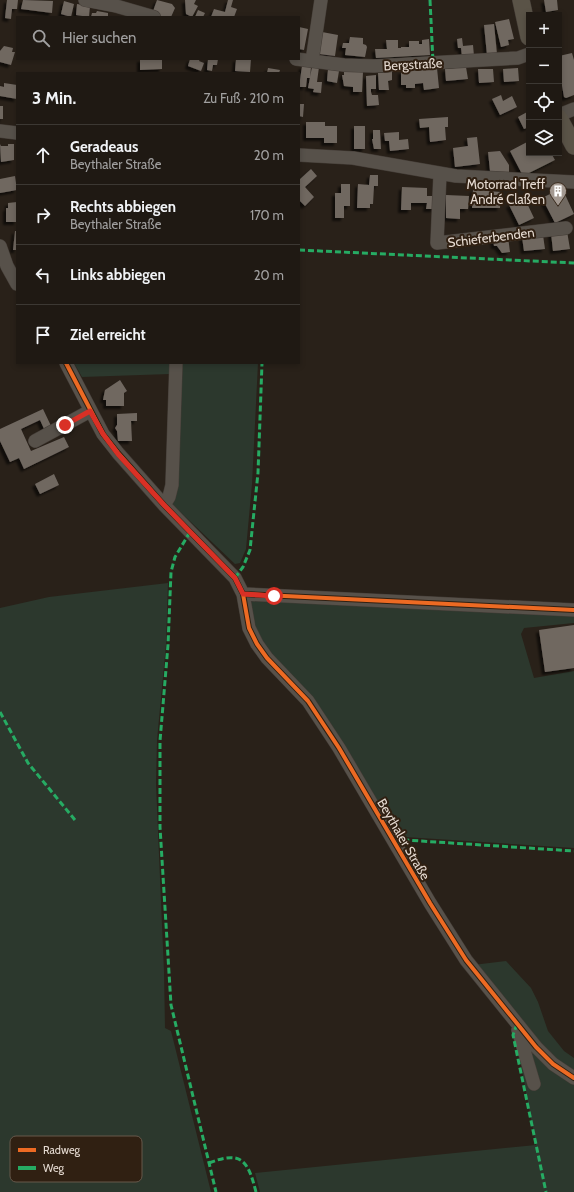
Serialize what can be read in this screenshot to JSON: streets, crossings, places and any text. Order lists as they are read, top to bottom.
{
  "streets": {
    "street": ["Bergstraße", "Schieferbenden", "Beythaler Straße"]
  },
  "places": {
    "building": ["Motorrad Treff André Claßen"]
  },
  "legend": ["Radweg", "Weg"],
  "page": {
    "map_buttons": ["+", "−"],
    "search": "Hier suchen",
    "heading": ["3 Min.", "Zu Fuß · 210 m"],
    "list": [
      ["Geradeaus", "Beythaler Straße", "20 m"],
      ["Rechts abbiegen", "Beythaler Straße", "170 m"],
      ["Links abbiegen", "20 m"],
      "Ziel erreicht"
    ]
  }
}
